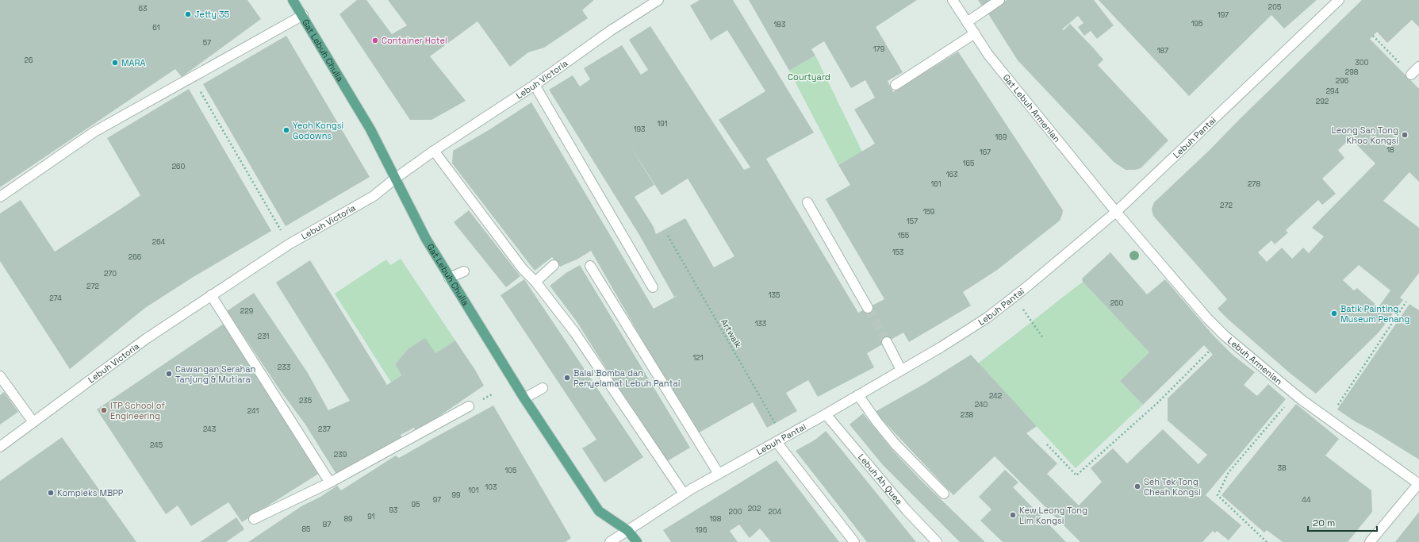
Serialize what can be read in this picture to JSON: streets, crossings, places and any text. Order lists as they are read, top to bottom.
{
  "streets": {
    "main road": ["Gat Lebuh Chulia"],
    "street": [
      "Lebuh Victoria",
      "Gat Lebuh Armenian",
      "Lebuh Pantai",
      "Lebuh Armenian",
      "Lebuh Ah Quee"
    ],
    "path": ["Artwalk"]
  },
  "crossings": [
    ["Gat Lebuh Chulia", "Lebuh Victoria"],
    ["Gat Lebuh Chulia", "Lebuh Pantai"],
    ["Gat Lebuh Armenian", "Lebuh Pantai"],
    ["Gat Lebuh Armenian", "Lebuh Armenian"],
    ["Lebuh Pantai", "Artwalk"],
    ["Lebuh Pantai", "Lebuh Armenian"],
    ["Lebuh Pantai", "Lebuh Ah Quee"]
  ],
  "parks": ["Courtyard"],
  "places": [
    "Jetty 35",
    "Container Hotel",
    "MARA",
    "Yeoh Kongsi Godowns",
    "Leong San Tong Khoo Kongsi",
    "Batik Painting Museum Penang",
    "Cawangan Serahan Tanjung & Mutiara",
    "Balai Bomba dan Penyelamat Lebuh Pantai",
    "ITP School of Engineering",
    "Seh Tek Tong Cheah Kongsi",
    "Kompleks MBPP",
    "Kew Leong Tong Lim Kongsi"
  ],
  "house_numbers": [
    "205",
    "63",
    "197",
    "195",
    "183",
    "61",
    "57",
    "179",
    "187",
    "26",
    "300",
    "298",
    "296",
    "294",
    "292",
    "191",
    "193",
    "169",
    "18",
    "167",
    "165",
    "260",
    "163",
    "161",
    "278",
    "272",
    "159",
    "157",
    "155",
    "264",
    "153",
    "266",
    "270",
    "272",
    "135",
    "274",
    "260",
    "229",
    "133",
    "231",
    "121",
    "233",
    "242",
    "235",
    "240",
    "241",
    "238",
    "243",
    "237",
    "245",
    "239",
    "38",
    "105",
    "103",
    "101",
    "99",
    "97",
    "44",
    "95",
    "202",
    "93",
    "200",
    "204",
    "91",
    "89",
    "198",
    "87",
    "85",
    "196"
  ],
  "scale_bar": "20 m"
}
